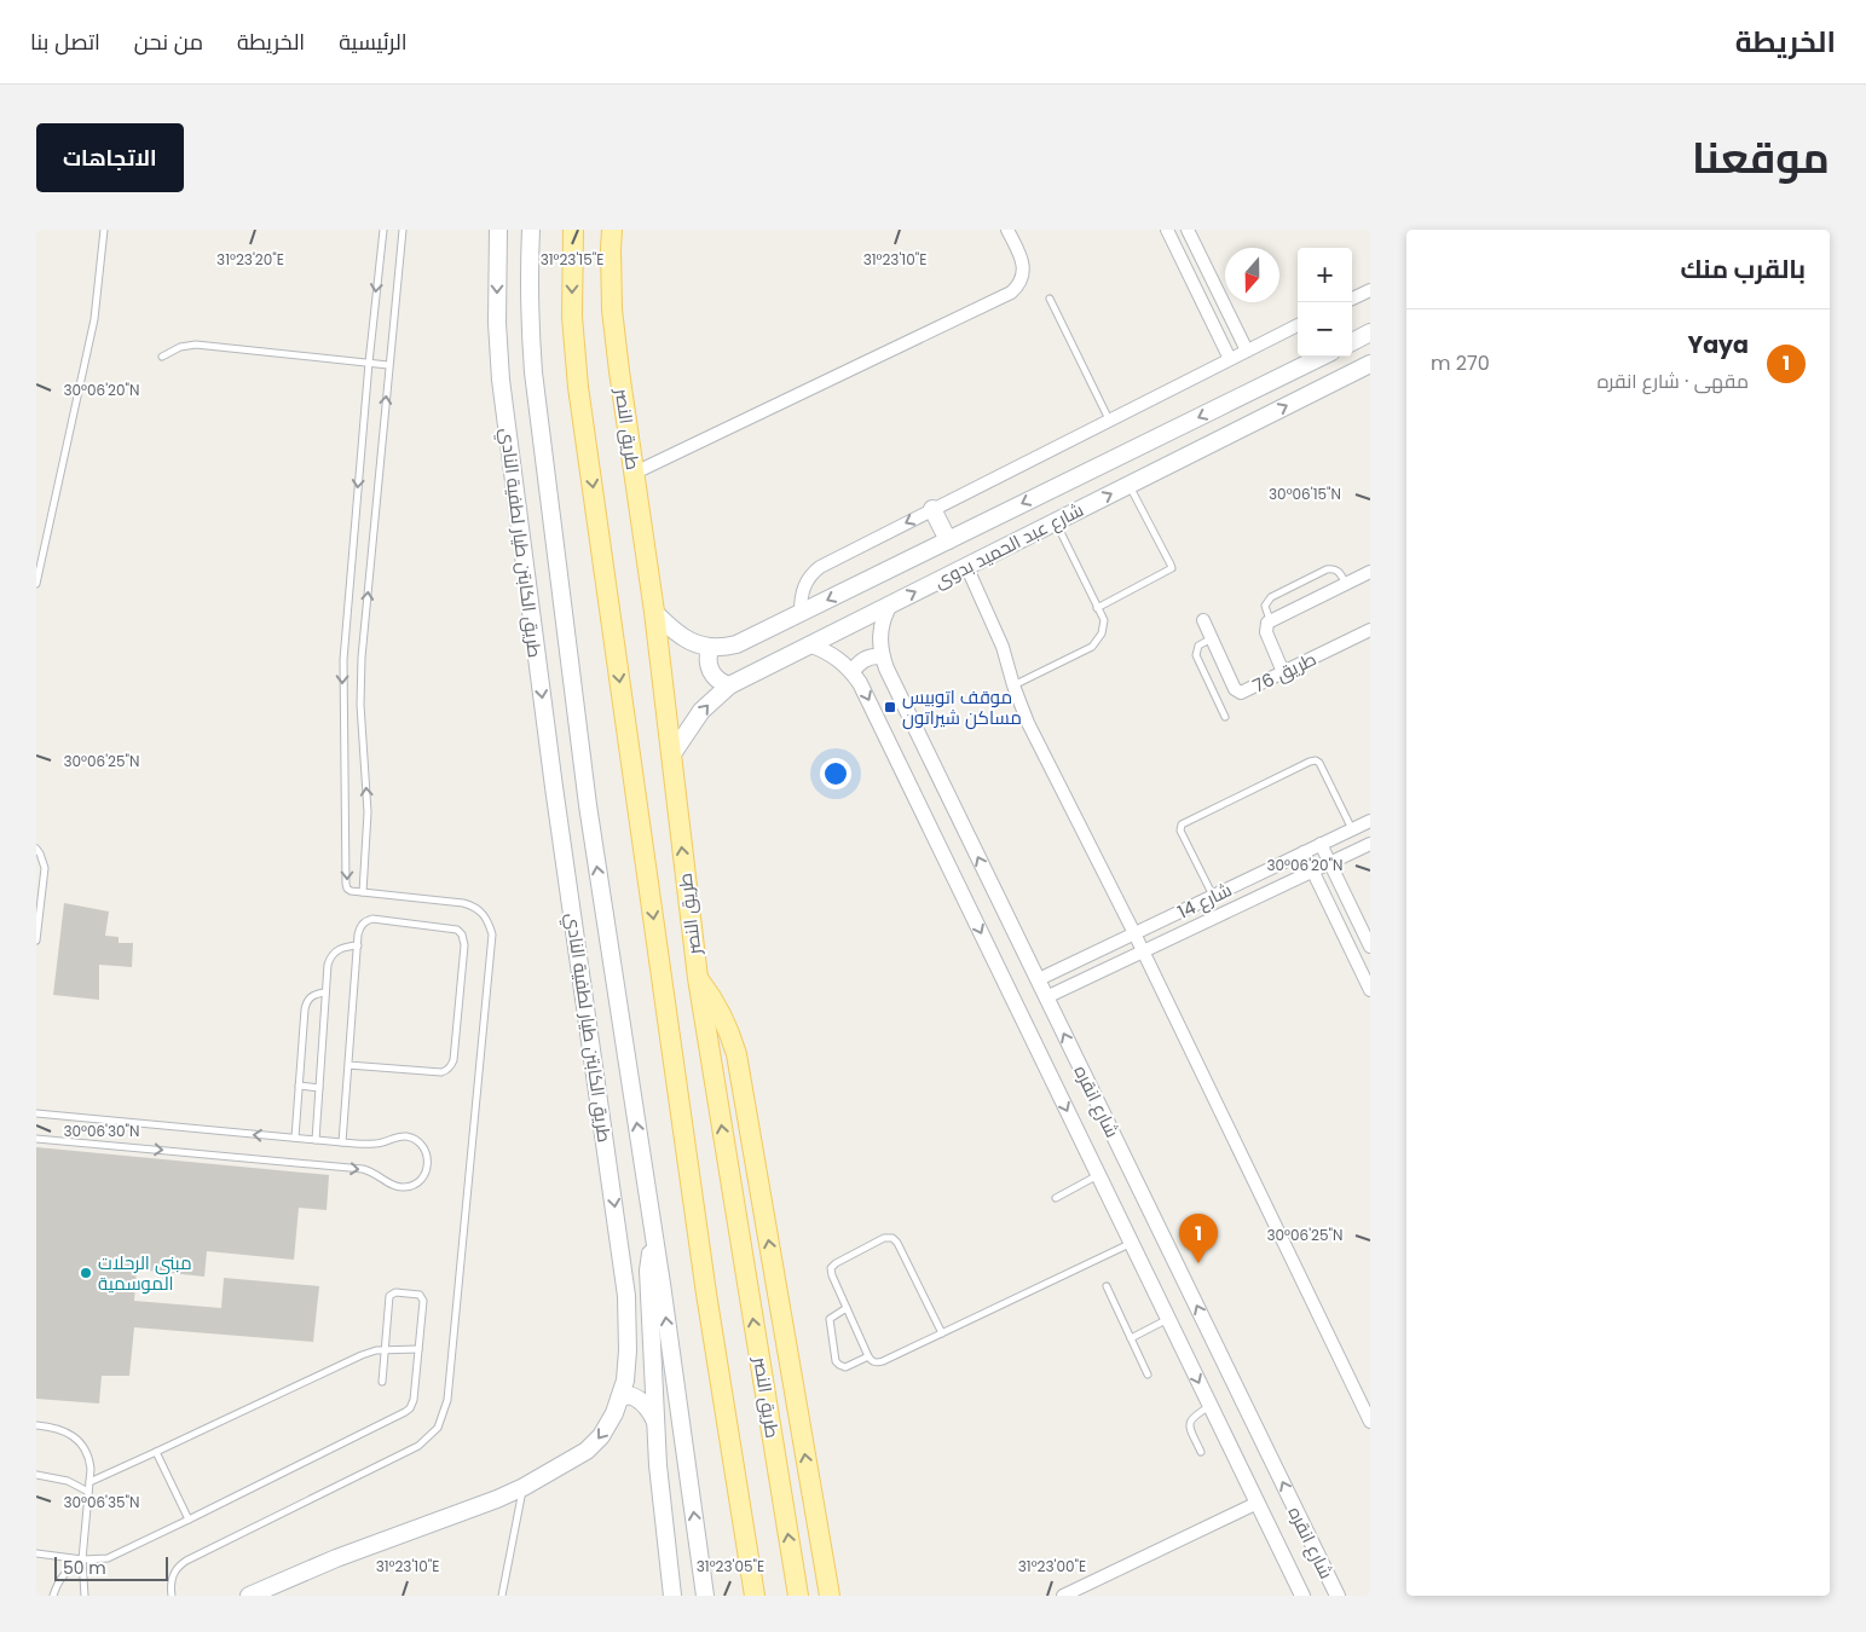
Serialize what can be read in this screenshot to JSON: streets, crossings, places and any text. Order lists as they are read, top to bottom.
{
  "streets": {
    "main road": ["طريق النصر", "طريق الكابتن طيار لطفية النادي", "شارع عبد الحميد بدوى"],
    "street": ["طريق 76", "شارع 14", "شارع انقره"]
  },
  "crossings": [
    ["طريق النصر", "شارع عبد الحميد بدوى"],
    ["شارع عبد الحميد بدوى", "شارع انقره"],
    ["شارع 14", "شارع انقره"]
  ],
  "places": {
    "transit": ["موقف اتوبيس مساكن شيراتون"],
    "other": ["مبنى الرحلات الموسمية"]
  },
  "scale_bar": "50 m",
  "north": "bottom",
  "page": {
    "header": "الخريطة",
    "nav": [
      "الرئيسية",
      "الخريطة",
      "من نحن",
      "اتصل بنا"
    ],
    "title": "موقعنا",
    "buttons": "الاتجاهات",
    "heading": "بالقرب منك",
    "map_buttons": ["+", "−"],
    "list": [
      {
        "mark": "1",
        "name": "Yaya",
        "note": "مقهى · شارع انقره",
        "value": "270 m"
      }
    ],
    "pins": "1",
    "scale": "50 m"
  },
  "coordinates": [
    "31°23'20\"E",
    "31°23'15\"E",
    "31°23'10\"E",
    "30°06'20\"N",
    "30°06'15\"N",
    "30°06'25\"N",
    "30°06'30\"N",
    "30°06'35\"N",
    "31°23'05\"E",
    "31°23'00\"E"
  ]
}
